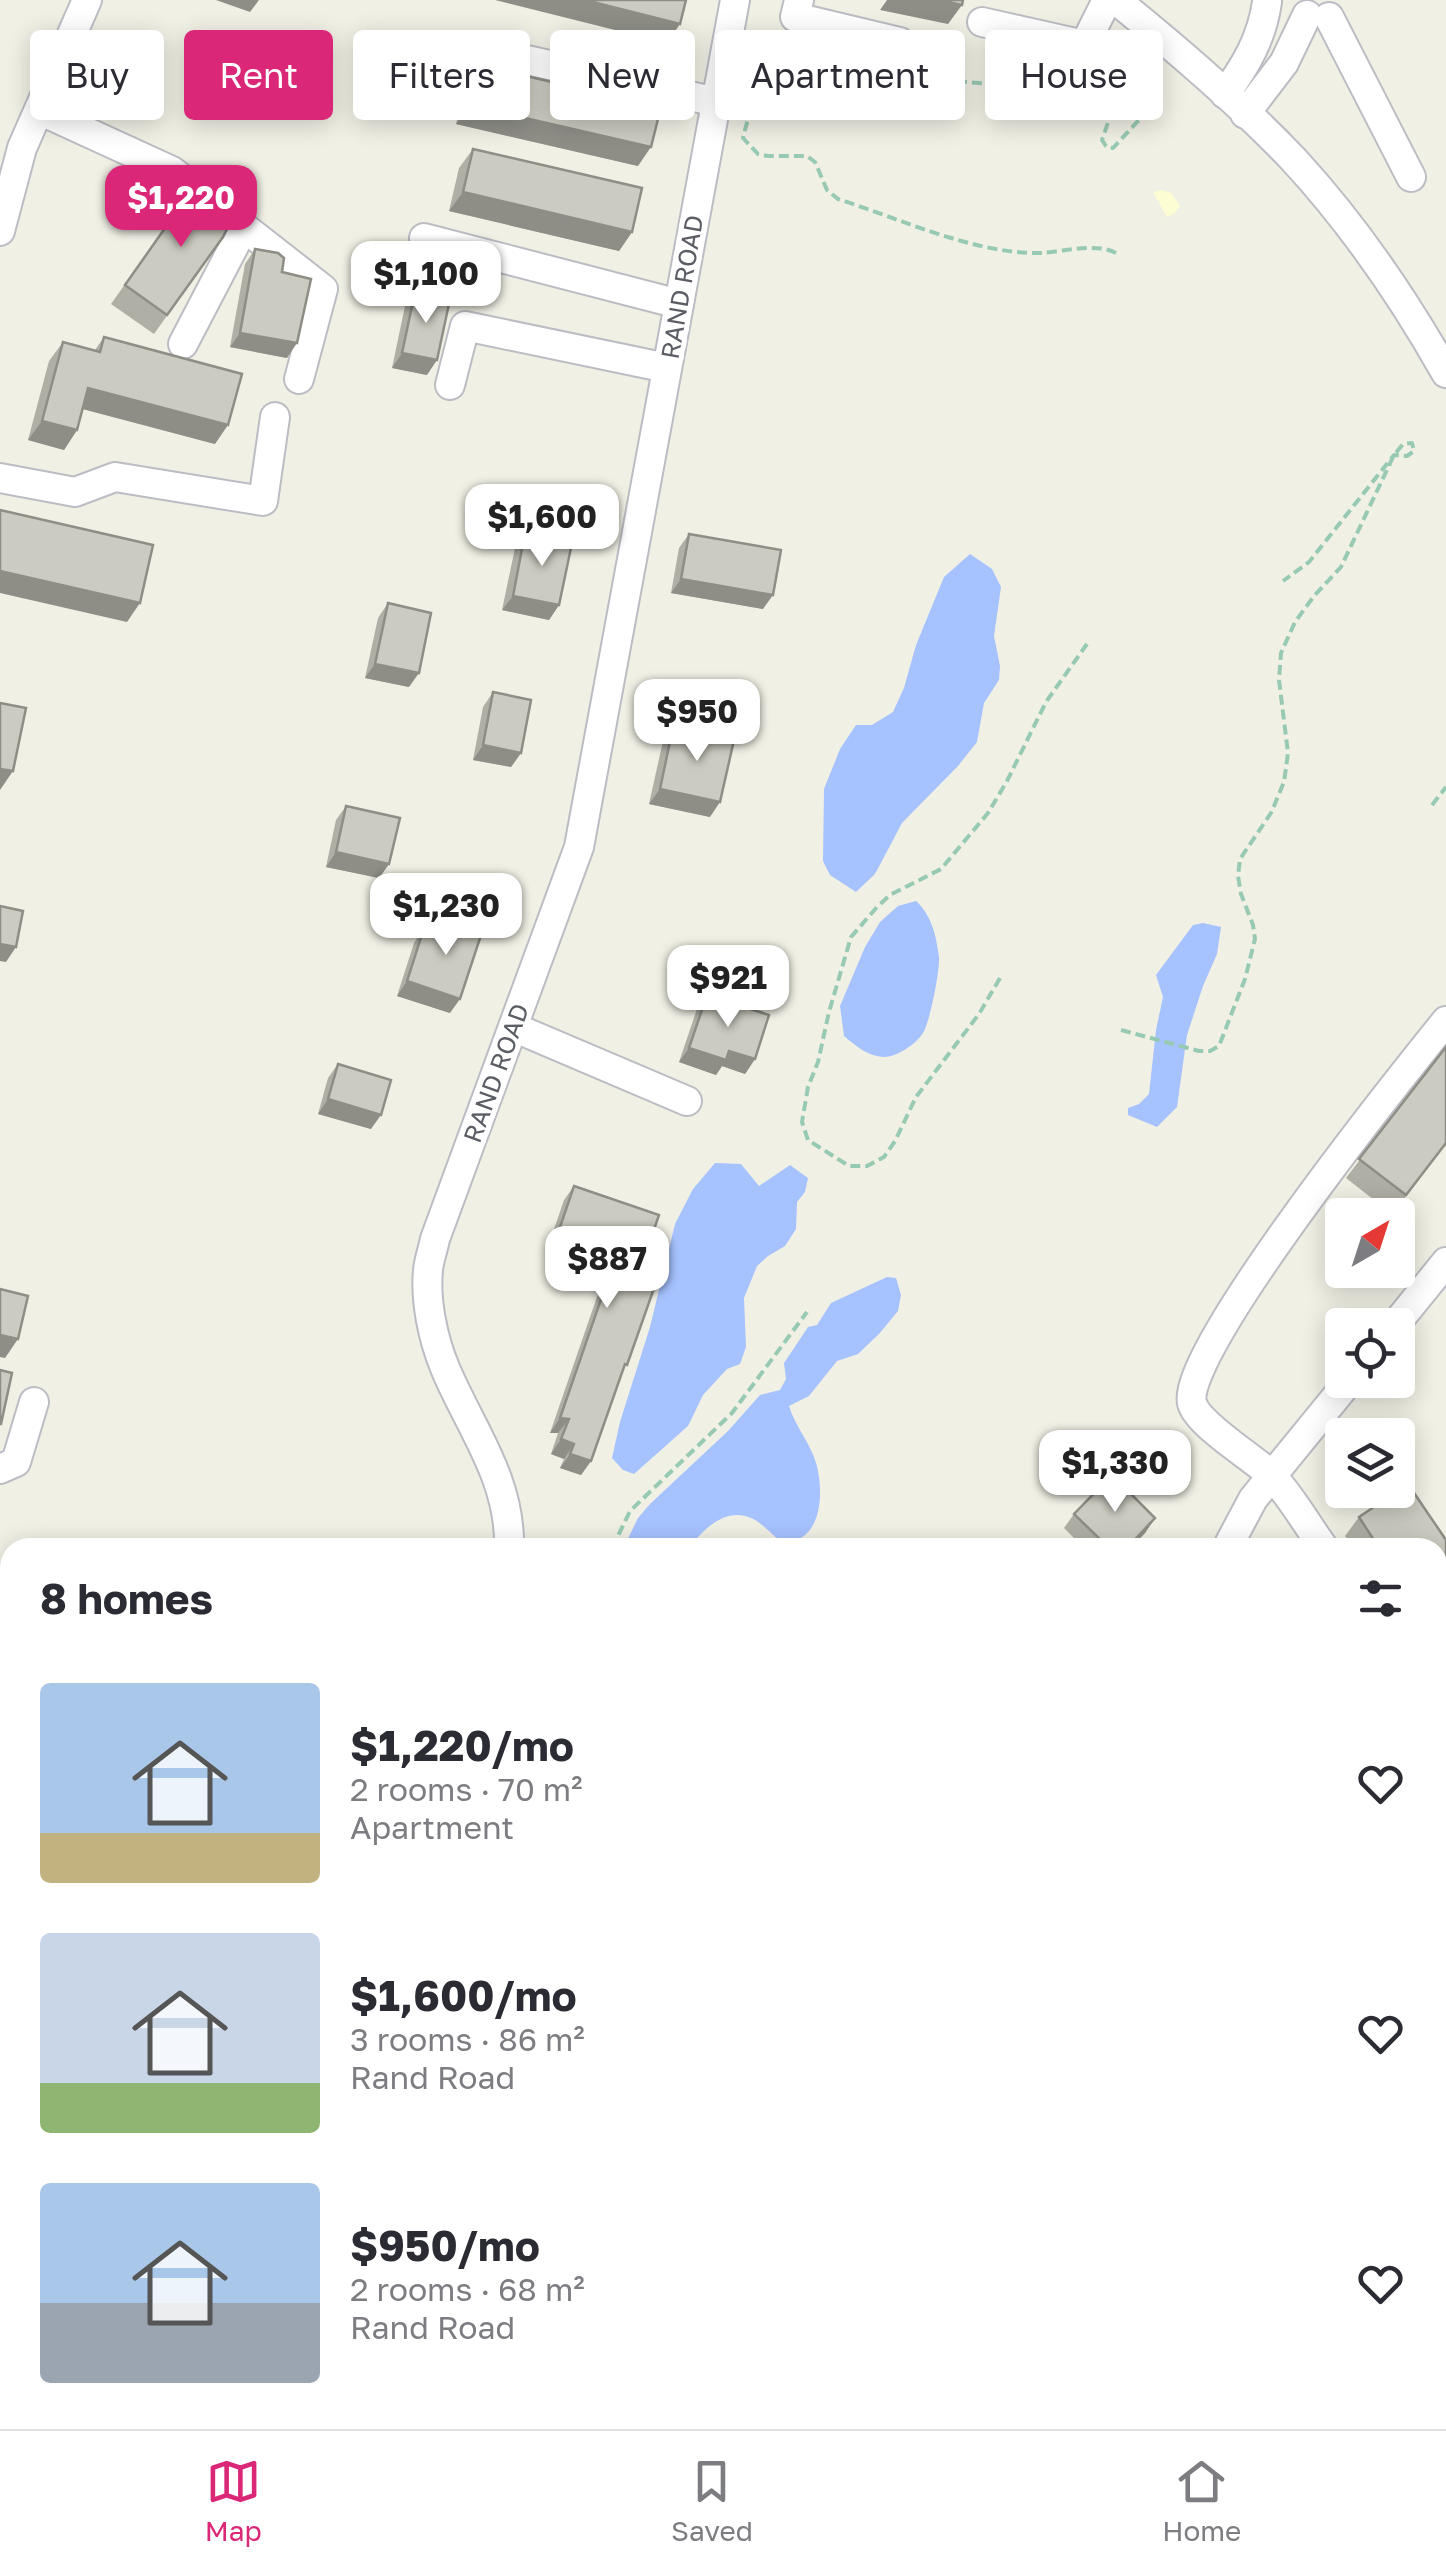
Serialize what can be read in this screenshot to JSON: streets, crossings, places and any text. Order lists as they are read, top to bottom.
{
  "streets": {
    "street": ["RAND ROAD"]
  },
  "north": "top right",
  "page": {
    "chip": [
      "Buy",
      "Rent",
      "Filters",
      "New",
      "Apartment",
      "House"
    ],
    "price": [
      "$1,220",
      "$1,100",
      "$1,600",
      "$950",
      "$1,230",
      "$921",
      "$887",
      "$1,330"
    ],
    "heading": "8 homes",
    "list": [
      {
        "name": "$1,220/mo",
        "note": "2 rooms · 70 m² · Apartment"
      },
      {
        "name": "$1,600/mo",
        "note": "3 rooms · 86 m² · Rand Road"
      },
      {
        "name": "$950/mo",
        "note": "2 rooms · 68 m² · Rand Road"
      }
    ],
    "tabs": ["Map", "Saved", "Home"]
  }
}
